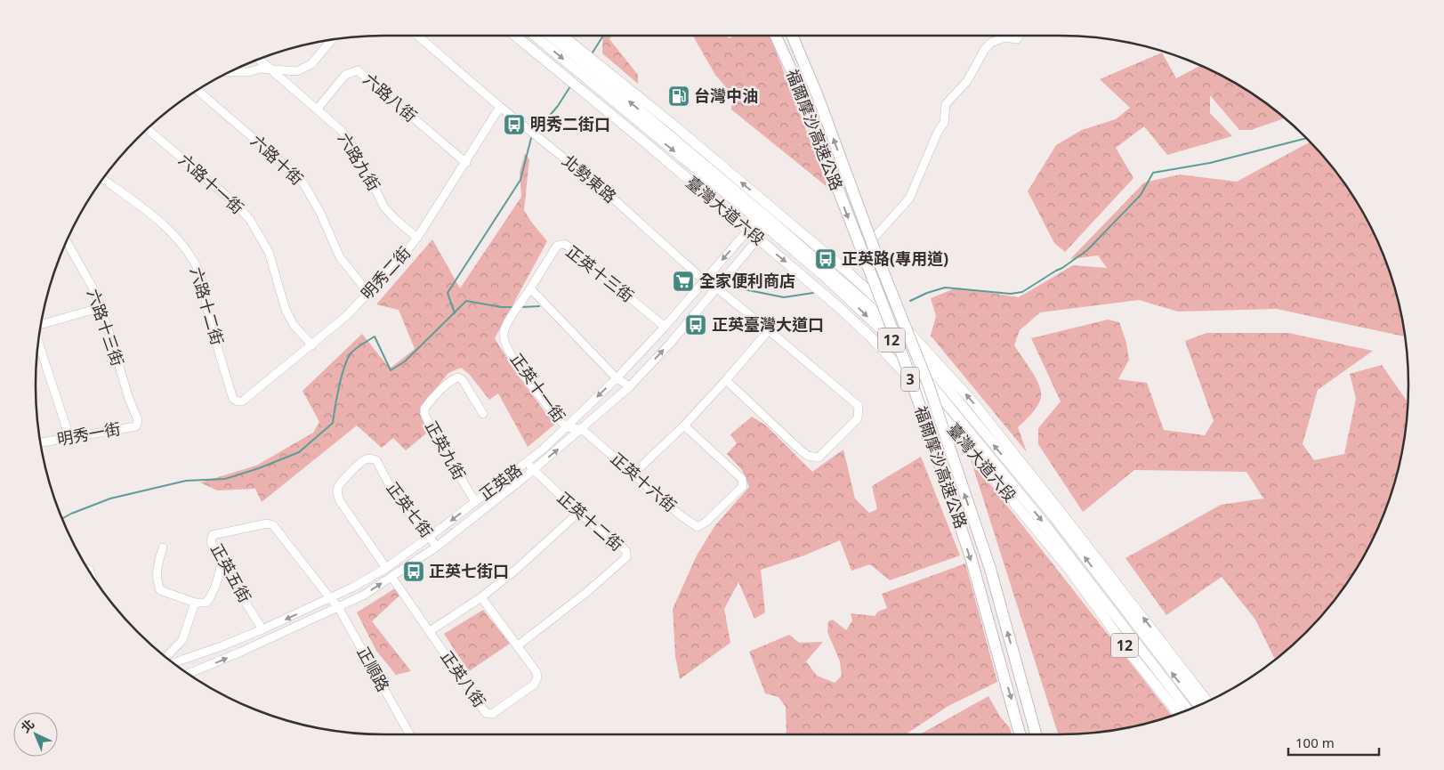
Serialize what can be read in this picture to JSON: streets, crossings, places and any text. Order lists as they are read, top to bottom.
{
  "streets": {
    "highway": ["福爾摩沙高速公路", "3"],
    "main road": ["臺灣大道六段", "12"],
    "street": [
      "六路八街",
      "六路十街",
      "六路九街",
      "北勢東路",
      "六路十一街",
      "明秀二街",
      "正英十三街",
      "六路十二街",
      "六路十三街",
      "正英十一街",
      "明秀一街",
      "正英九街",
      "正英路",
      "正英十六街",
      "正英七街",
      "正英十二街",
      "正英五街",
      "正順路",
      "正英八街"
    ]
  },
  "crossings": [
    ["六路八街", "六路九街"],
    ["六路八街", "明秀二街"],
    ["六路十街", "明秀二街"],
    ["六路九街", "明秀二街"],
    ["北勢東路", "明秀二街"],
    ["北勢東路", "正英路"],
    ["六路十一街", "明秀二街"],
    ["臺灣大道六段", "正英路"],
    ["明秀二街", "六路十二街"],
    ["正英十三街", "正英十一街"],
    ["正英十三街", "正英路"],
    ["六路十三街", "明秀一街"],
    ["正英十一街", "正英路"],
    ["正英十一街", "正英十六街"],
    ["正英九街", "正英路"],
    ["正英路", "正英十六街"],
    ["正英路", "正英七街"],
    ["正英路", "正英十二街"],
    ["正英路", "正英五街"],
    ["正英路", "正順路"],
    ["正英路", "正英八街"],
    ["正英十二街", "正英八街"],
    ["正英五街", "正順路"]
  ],
  "places": {
    "fuel station": ["台灣中油"],
    "bus stop": [
      "明秀二街口",
      "正英路(專用道)",
      "正英臺灣大道口",
      "正英七街口"
    ],
    "supermarket": ["全家便利商店"]
  },
  "scale_bar": "100 m",
  "north": "top left"
}
